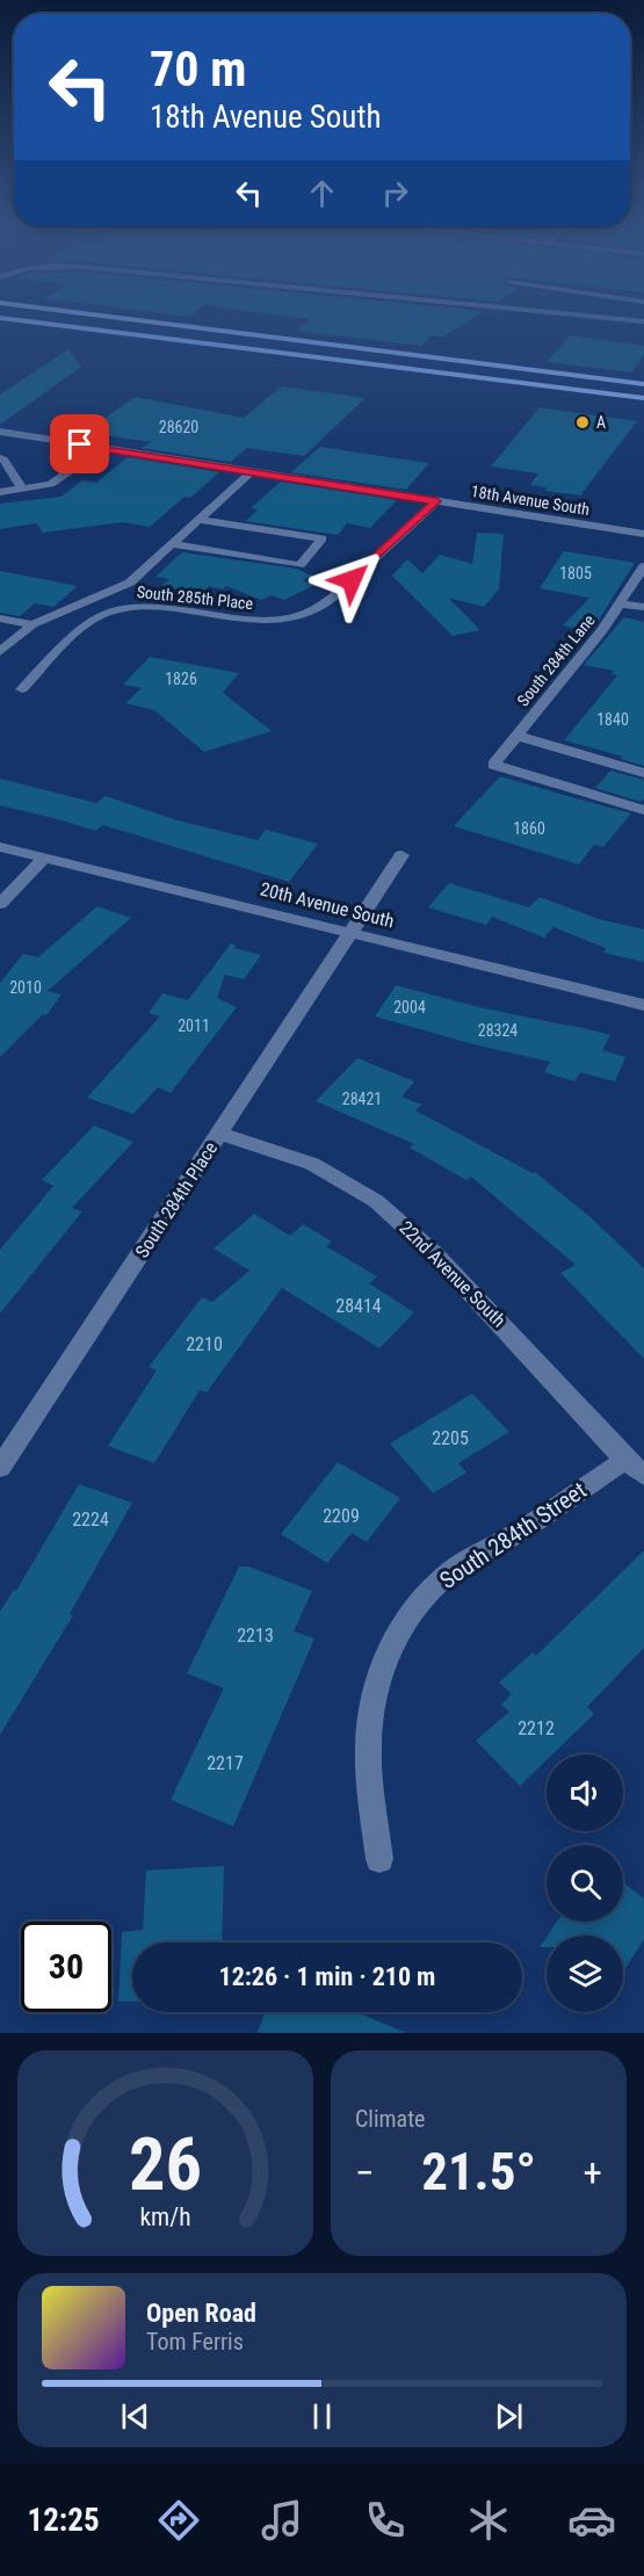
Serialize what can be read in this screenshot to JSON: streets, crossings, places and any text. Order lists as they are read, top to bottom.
{
  "streets": {
    "street": [
      "18th Avenue South",
      "South 285th Place",
      "South 284th Lane",
      "20th Avenue South",
      "South 284th Place",
      "22nd Avenue South",
      "South 284th Street"
    ]
  },
  "crossings": [
    ["18th Avenue South", "South 285th Place"],
    ["20th Avenue South", "South 284th Place"],
    ["South 284th Place", "22nd Avenue South"],
    ["22nd Avenue South", "South 284th Street"]
  ],
  "places": ["A"],
  "house_numbers": [
    "28620",
    "1805",
    "1826",
    "1840",
    "1860",
    "2010",
    "2004",
    "2011",
    "28324",
    "28421",
    "28414",
    "2210",
    "2205",
    "2209",
    "2224",
    "2213",
    "2212",
    "2217"
  ],
  "page": {
    "turn": ["70 m", "18th Avenue South"],
    "limit": "30",
    "trip": "12:26 · 1 min · 210 m",
    "tile": "Climate",
    "heat": ["−", "21.5°", "+"],
    "song": ["Open Road", "Tom Ferris"],
    "tabs": "12:25",
    "gauge": ["26", "km/h"]
  }
}
